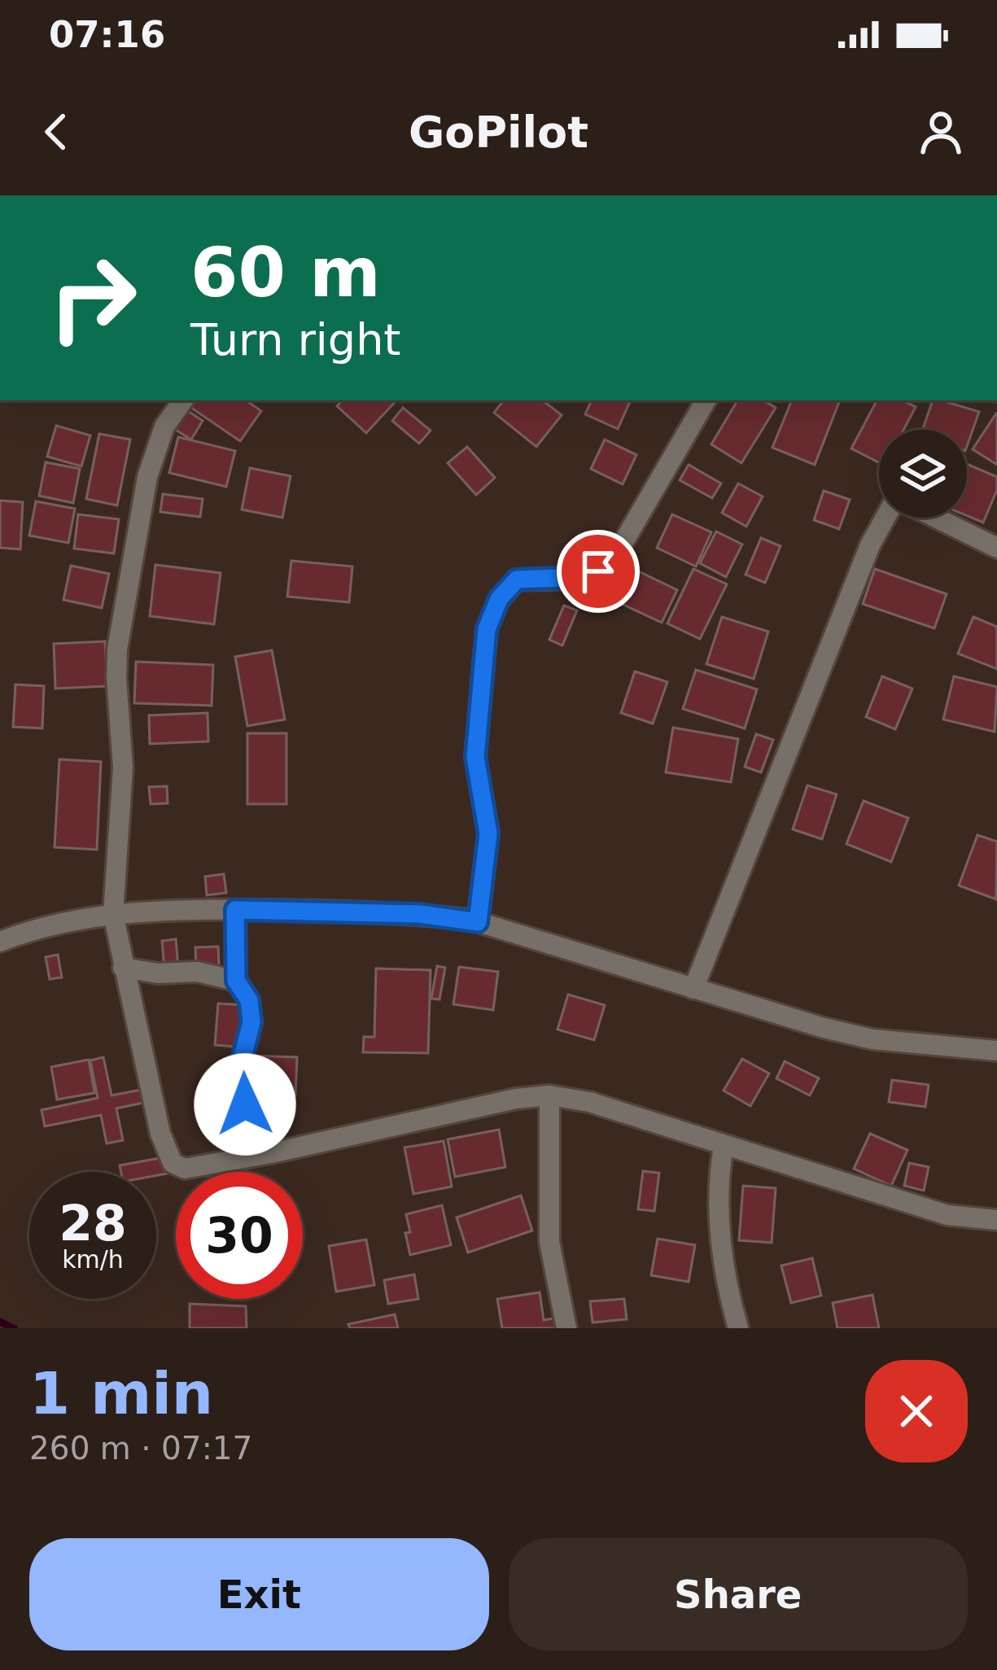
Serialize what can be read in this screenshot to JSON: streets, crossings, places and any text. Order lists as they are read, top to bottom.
{
  "page": {
    "status": "07:16",
    "header": "GoPilot",
    "turn": ["60 m", "Turn right"],
    "speed": "28 km/h",
    "limit": "30",
    "heading": ["1 min", "260 m · 07:17"],
    "buttons": ["Exit", "Share"]
  }
}
